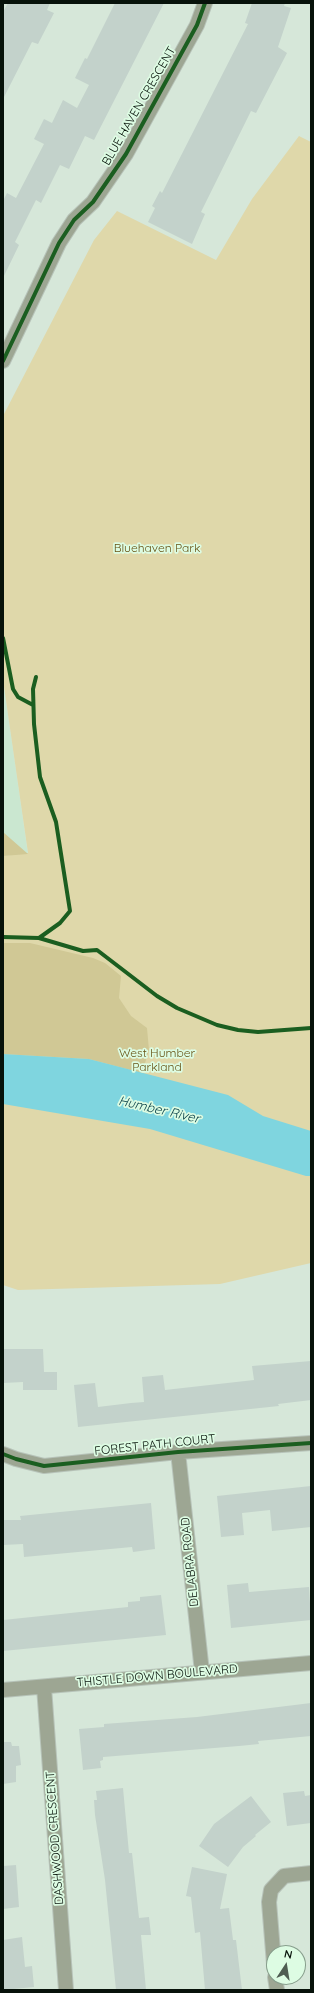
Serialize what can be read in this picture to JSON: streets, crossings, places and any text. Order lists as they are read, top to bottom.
{
  "streets": {
    "street": [
      "BLUE HAVEN CRESCENT",
      "FOREST PATH COURT",
      "DELABRA ROAD",
      "THISTLE DOWN BOULEVARD",
      "DASHWOOD CRESCENT"
    ]
  },
  "crossings": [
    ["FOREST PATH COURT", "DELABRA ROAD"],
    ["DELABRA ROAD", "THISTLE DOWN BOULEVARD"],
    ["THISTLE DOWN BOULEVARD", "DASHWOOD CRESCENT"]
  ],
  "water": ["Humber River"],
  "parks": ["Bluehaven Park", "West Humber Parkland"],
  "north": "top"
}
